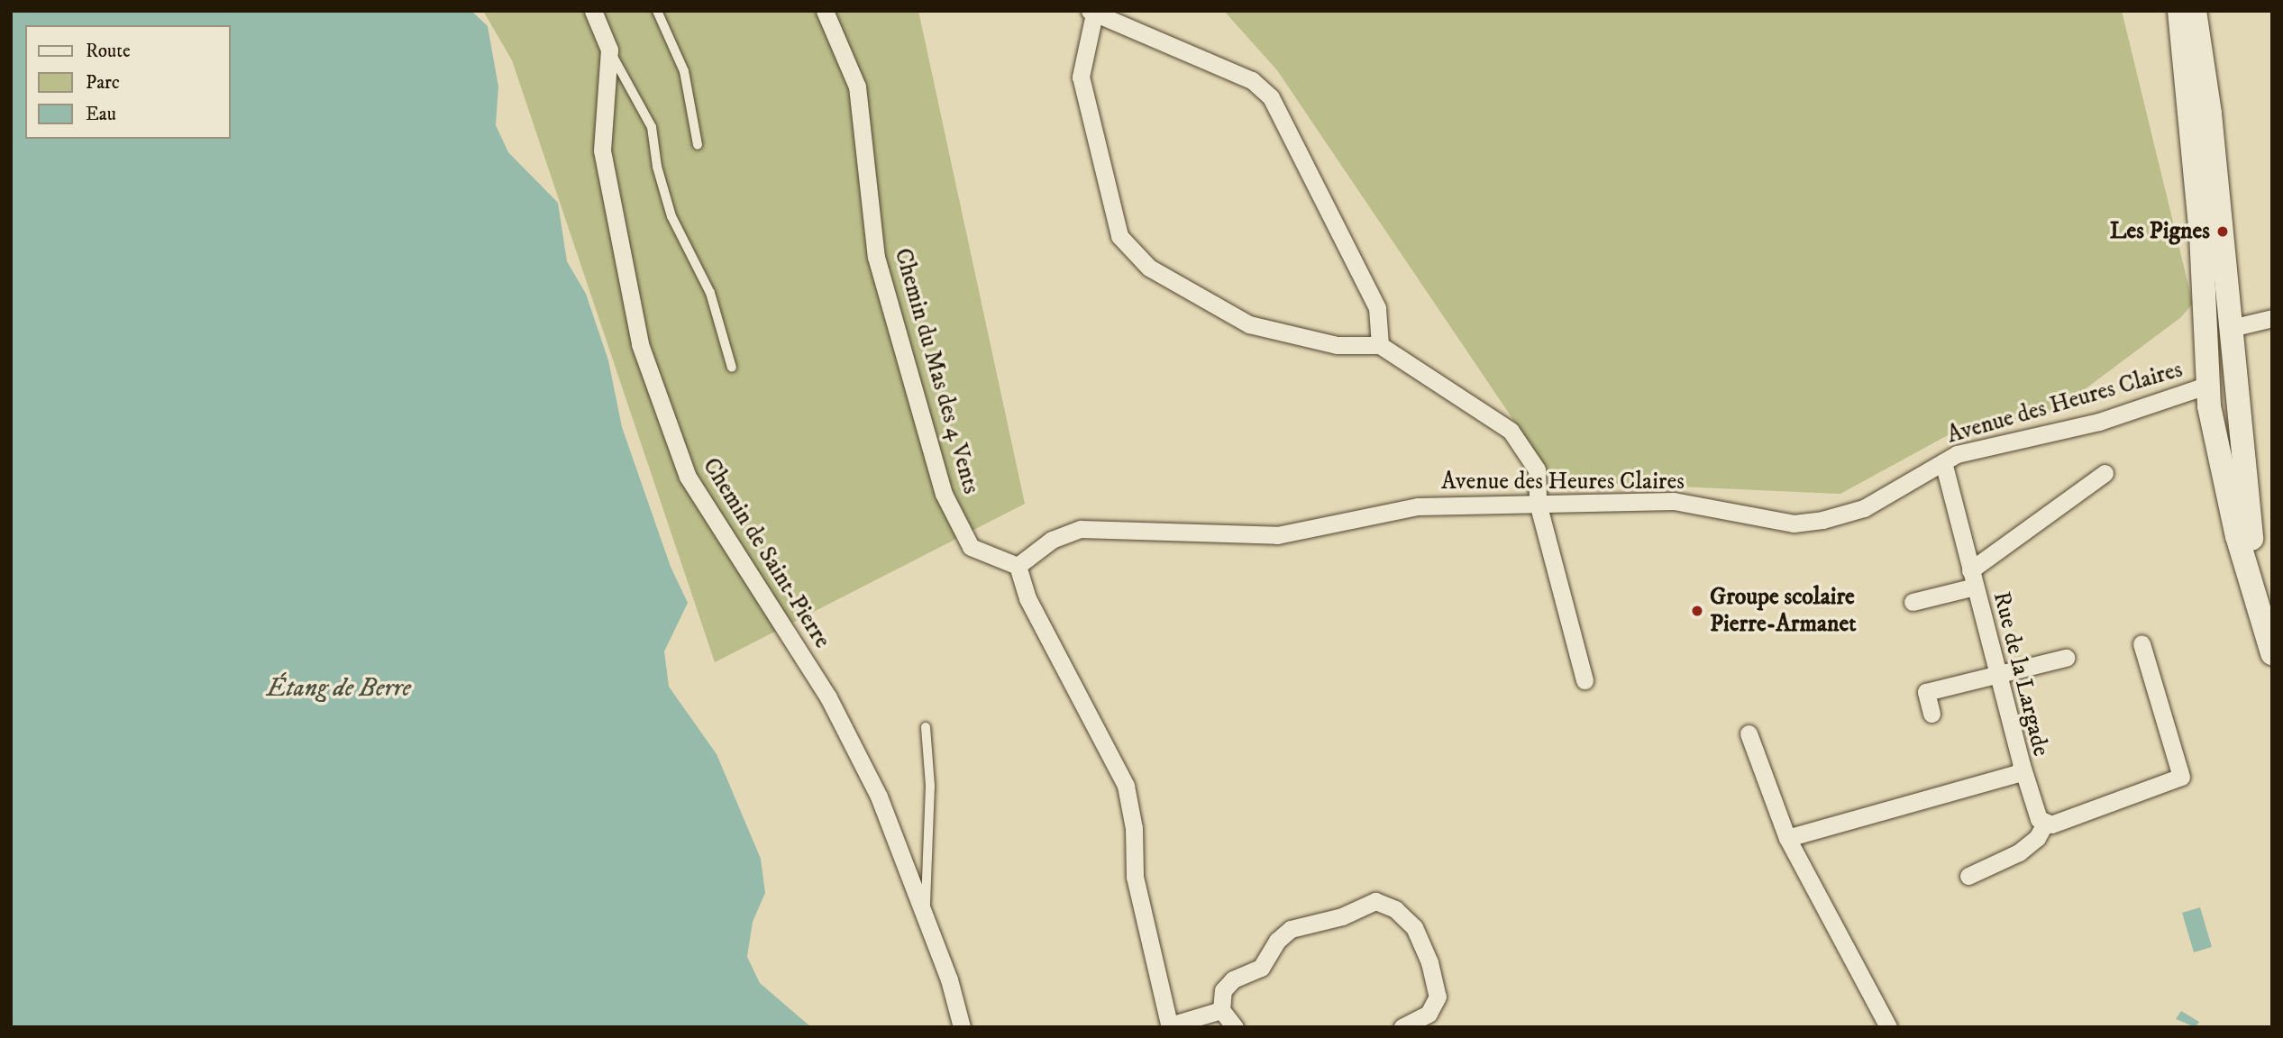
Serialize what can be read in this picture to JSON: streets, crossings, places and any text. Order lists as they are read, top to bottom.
{
  "streets": {
    "street": [
      "Chemin du Mas des 4 Vents",
      "Avenue des Heures Claires",
      "Chemin de Saint-Pierre",
      "Rue de la Largade"
    ]
  },
  "crossings": [
    ["Chemin du Mas des 4 Vents", "Avenue des Heures Claires"],
    ["Avenue des Heures Claires", "Rue de la Largade"]
  ],
  "water": ["Étang de Berre"],
  "places": ["Les Pignes", "Groupe scolaire Pierre-Armanet"],
  "legend": ["Route", "Parc", "Eau"]
}
